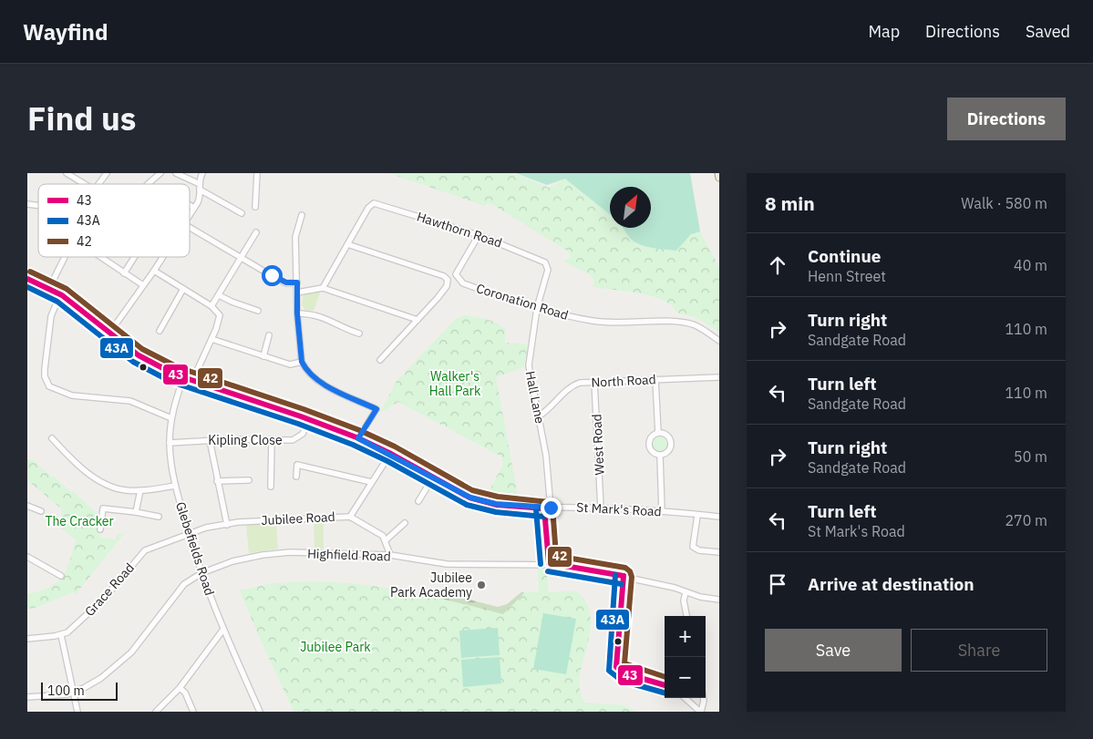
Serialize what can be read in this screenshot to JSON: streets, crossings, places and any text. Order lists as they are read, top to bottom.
{
  "streets": {
    "street": [
      "Hawthorn Road",
      "Coronation Road",
      "North Road",
      "Hall Lane",
      "Kipling Close",
      "West Road",
      "St Mark's Road",
      "Jubilee Road",
      "Glebefields Road",
      "Highfield Road",
      "Grace Road"
    ]
  },
  "crossings": [
    ["Hawthorn Road", "Coronation Road"],
    ["Hawthorn Road", "Hall Lane"],
    ["Coronation Road", "Hall Lane"],
    ["North Road", "Hall Lane"],
    ["North Road", "West Road"],
    ["Hall Lane", "St Mark's Road"],
    ["Hall Lane", "Highfield Road"],
    ["Kipling Close", "St Mark's Road"],
    ["Kipling Close", "Glebefields Road"],
    ["West Road", "St Mark's Road"],
    ["St Mark's Road", "Glebefields Road"],
    ["Jubilee Road", "Glebefields Road"],
    ["Jubilee Road", "Grace Road"],
    ["Glebefields Road", "Highfield Road"],
    ["Glebefields Road", "Grace Road"]
  ],
  "parks": ["Walker's Hall Park", "The Cracker", "Jubilee Park"],
  "places": ["Jubilee Park Academy"],
  "lines": ["transit line 42", "transit line 43", "transit line 43A"],
  "legend": ["43", "43A", "42"],
  "scale_bar": "100 m",
  "north": "top right",
  "page": {
    "header": "Wayfind",
    "nav": ["Map", "Directions", "Saved"],
    "title": "Find us",
    "buttons": [
      "Directions",
      ["Save", "Share"]
    ],
    "heading": ["8 min", "Walk · 580 m"],
    "list": [
      ["Continue", "Henn Street", "40 m"],
      ["Turn right", "Sandgate Road", "110 m"],
      ["Turn left", "Sandgate Road", "110 m"],
      ["Turn right", "Sandgate Road", "50 m"],
      ["Turn left", "St Mark's Road", "270 m"],
      "Arrive at destination"
    ],
    "map_buttons": ["+", "−"],
    "scale": "100 m"
  }
}
